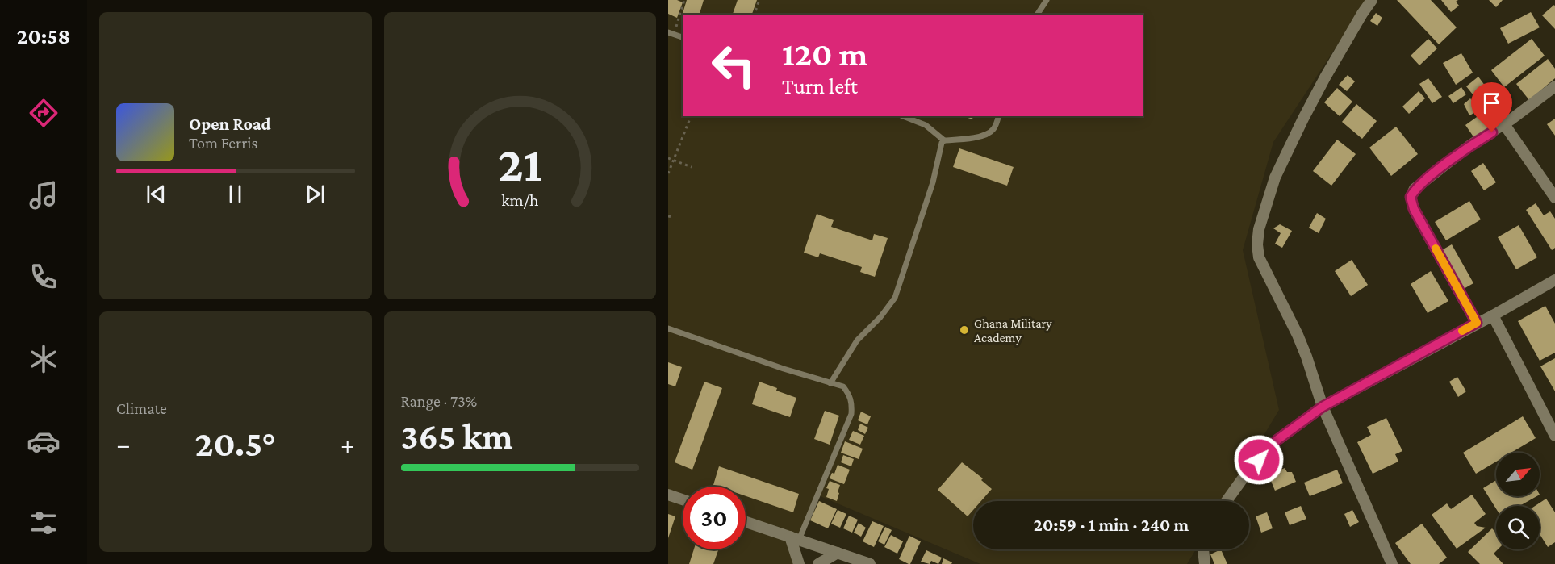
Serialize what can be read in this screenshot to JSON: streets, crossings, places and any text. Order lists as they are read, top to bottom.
{
  "places": ["Ghana Military Academy"],
  "north": "top right",
  "page": {
    "tabs": "20:58",
    "turn": ["120 m", "Turn left"],
    "song": ["Open Road", "Tom Ferris"],
    "tile": [
      "Climate",
      ["Range · 73%", "365 km"]
    ],
    "heat": ["−", "20.5°", "+"],
    "limit": "30",
    "trip": "20:59 · 1 min · 240 m",
    "gauge": ["21", "km/h"]
  }
}
